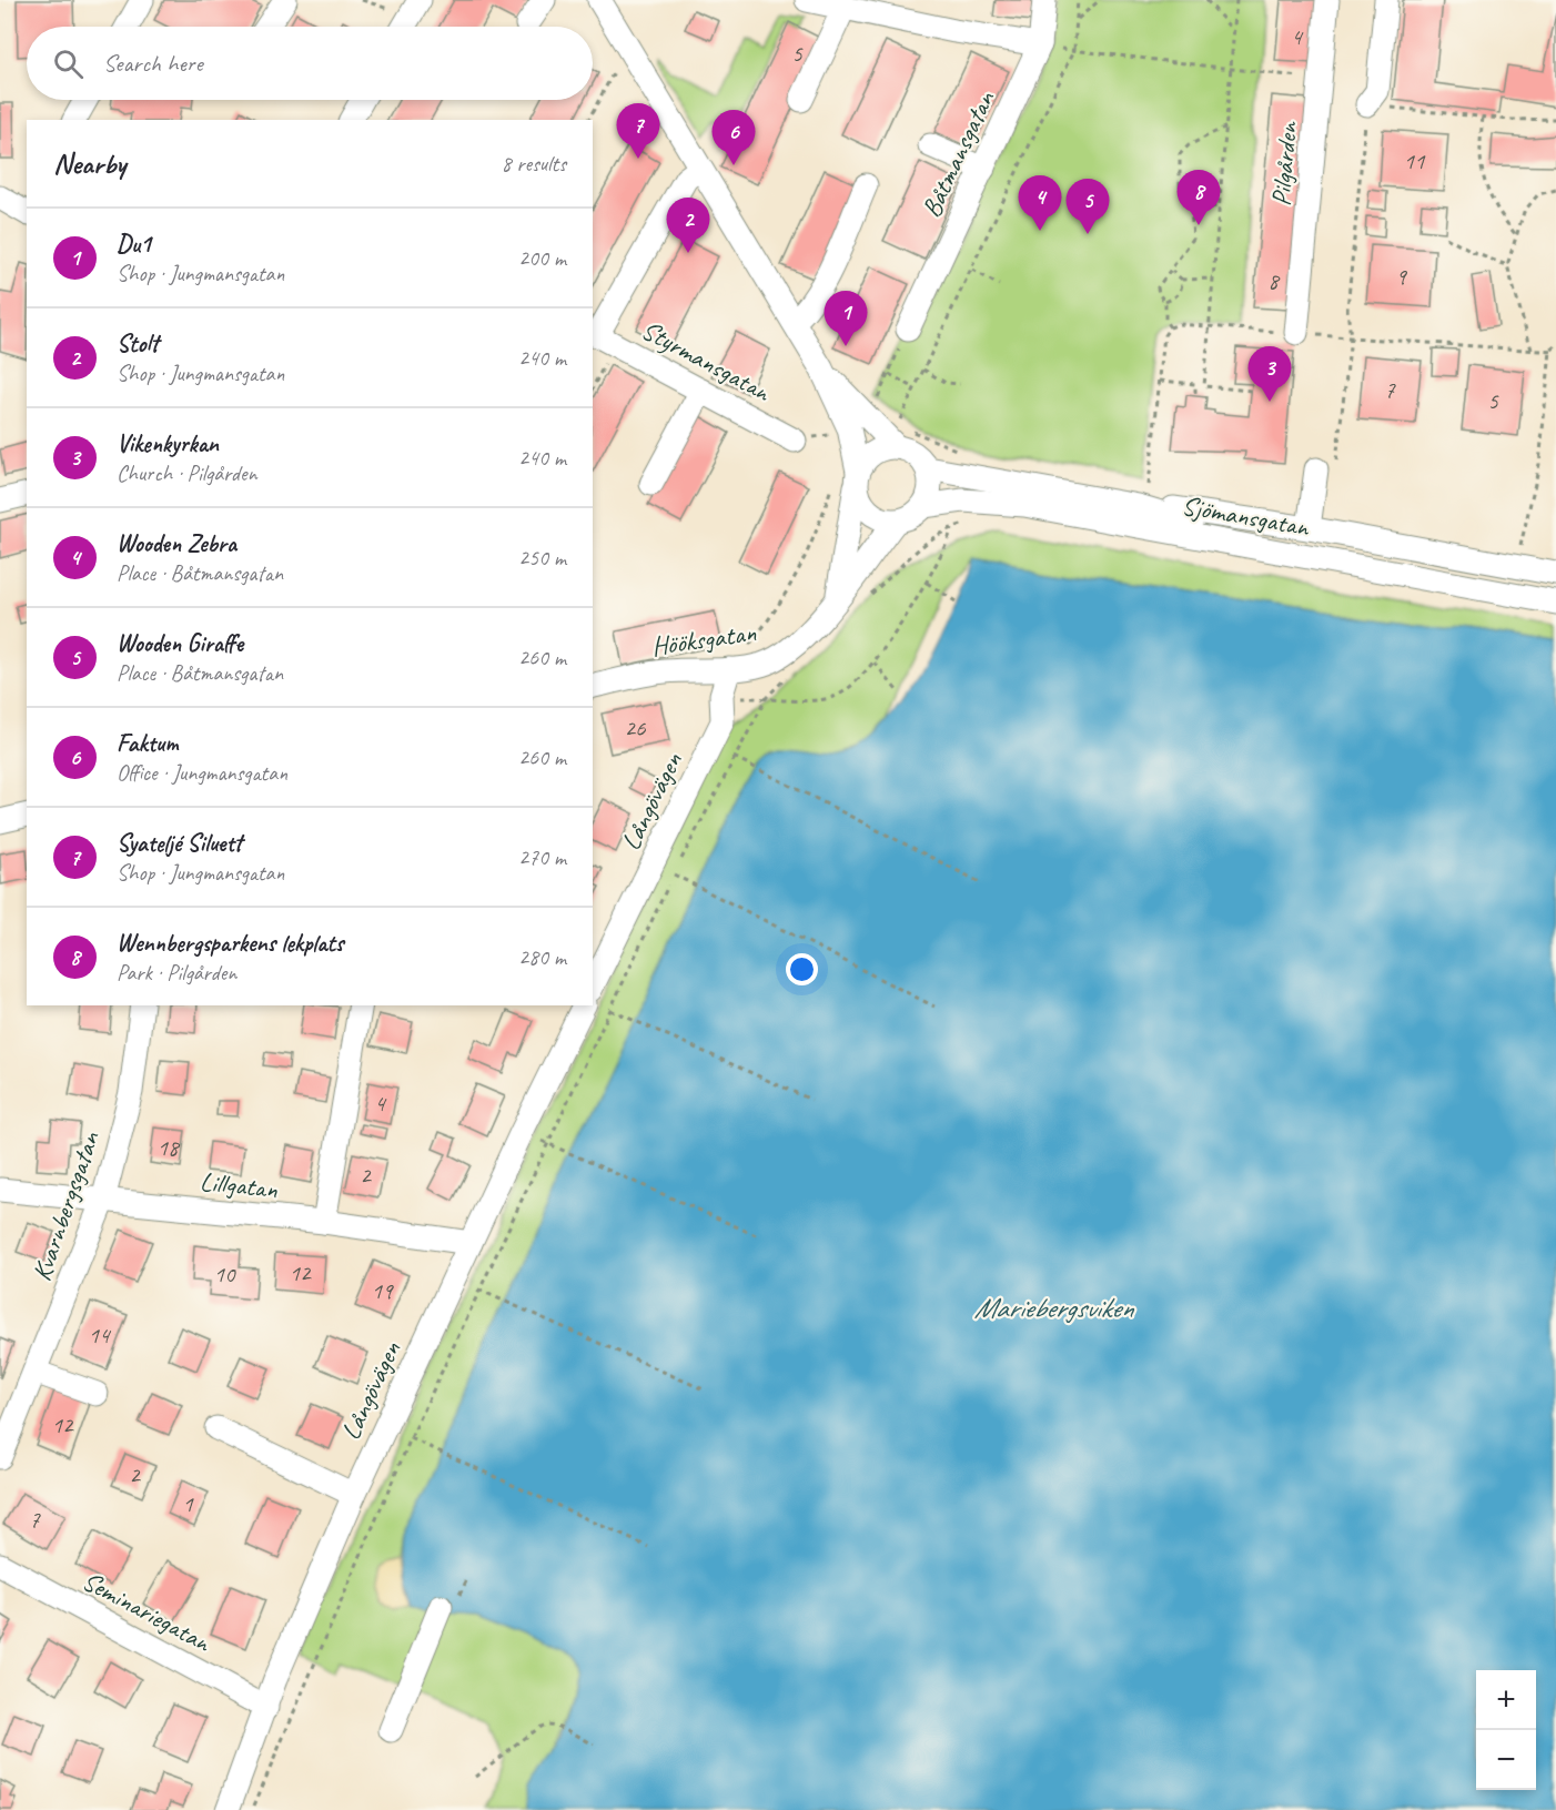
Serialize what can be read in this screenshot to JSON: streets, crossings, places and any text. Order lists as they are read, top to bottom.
{
  "streets": {
    "street": [
      "Båtmansgatan",
      "Pilgården",
      "Styrmansgatan",
      "Sjömansgatan",
      "Hööksgatan",
      "Långövägen",
      "Lillgatan",
      "Kvarnbergsgatan",
      "Seminariegatan"
    ]
  },
  "crossings": [
    ["Sjömansgatan", "Hööksgatan"],
    ["Hööksgatan", "Långövägen"],
    ["Långövägen", "Lillgatan"],
    ["Långövägen", "Seminariegatan"],
    ["Lillgatan", "Kvarnbergsgatan"]
  ],
  "water": ["Mariebergsviken"],
  "house_numbers": [
    "4",
    "5",
    "11",
    "9",
    "8",
    "7",
    "5",
    "26",
    "4",
    "18",
    "2",
    "12",
    "10",
    "19",
    "14",
    "12",
    "2",
    "1",
    "7"
  ],
  "page": {
    "search": "Search here",
    "pins": [
      "7",
      "6",
      "8",
      "4",
      "5",
      "2",
      "1",
      "3"
    ],
    "heading": ["Nearby", "8 results"],
    "list": [
      {
        "mark": "1",
        "name": "Du1",
        "note": "Shop · Jungmansgatan",
        "value": "200 m"
      },
      {
        "mark": "2",
        "name": "Stolt",
        "note": "Shop · Jungmansgatan",
        "value": "240 m"
      },
      {
        "mark": "3",
        "name": "Vikenkyrkan",
        "note": "Church · Pilgården",
        "value": "240 m"
      },
      {
        "mark": "4",
        "name": "Wooden Zebra",
        "note": "Place · Båtmansgatan",
        "value": "250 m"
      },
      {
        "mark": "5",
        "name": "Wooden Giraffe",
        "note": "Place · Båtmansgatan",
        "value": "260 m"
      },
      {
        "mark": "6",
        "name": "Faktum",
        "note": "Office · Jungmansgatan",
        "value": "260 m"
      },
      {
        "mark": "7",
        "name": "Syateljé Siluett",
        "note": "Shop · Jungmansgatan",
        "value": "270 m"
      },
      {
        "mark": "8",
        "name": "Wennbergsparkens lekplats",
        "note": "Park · Pilgården",
        "value": "280 m"
      }
    ],
    "map_buttons": ["+", "−"]
  }
}
